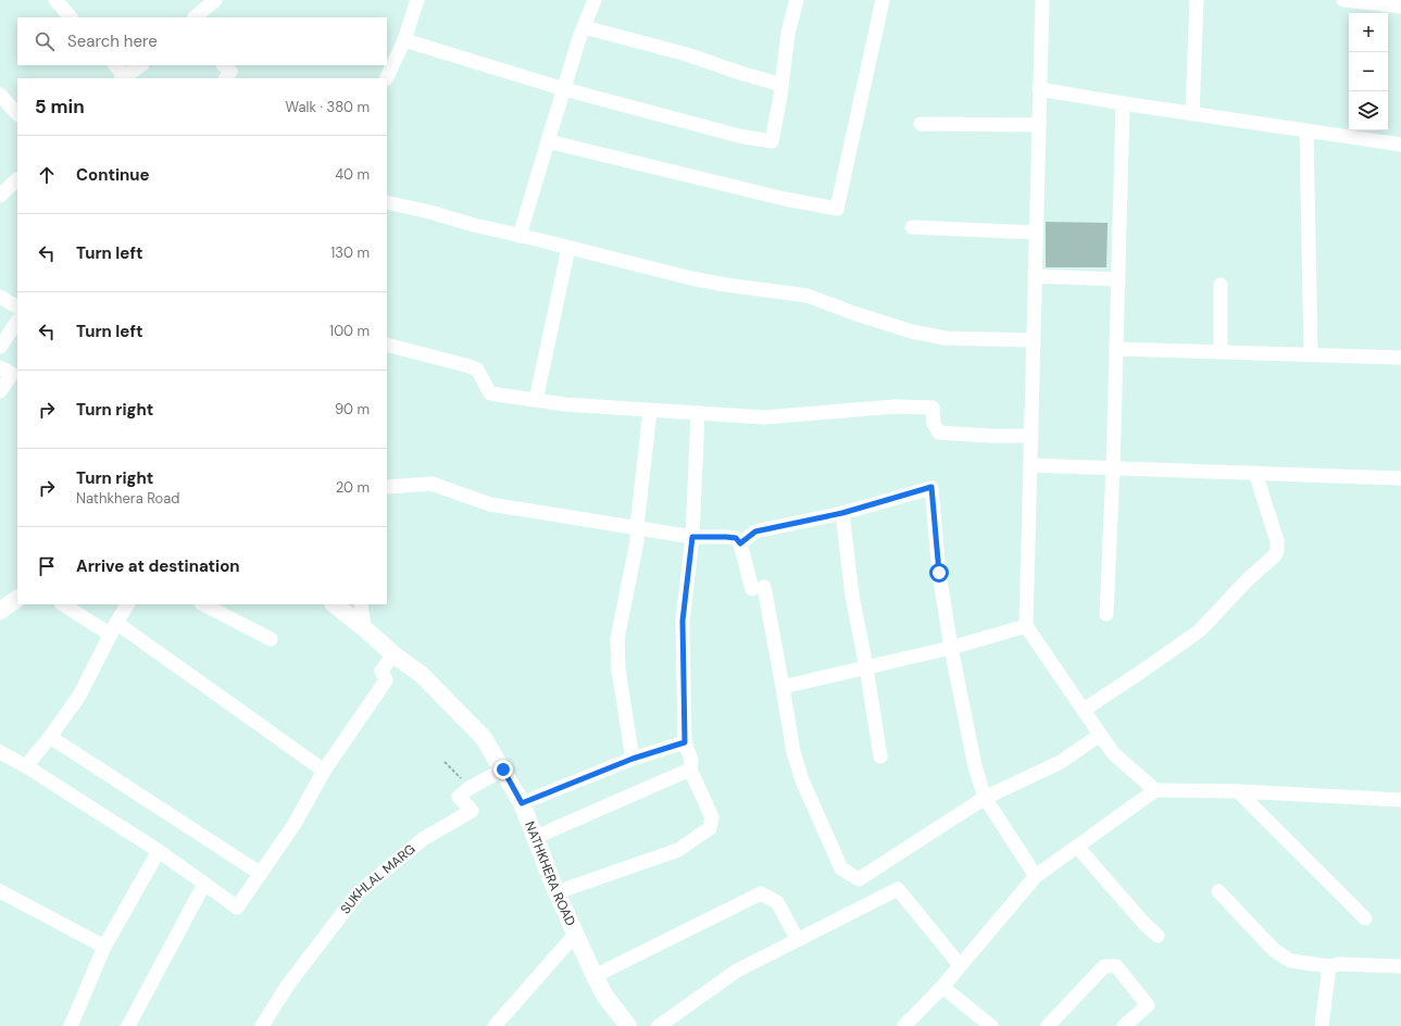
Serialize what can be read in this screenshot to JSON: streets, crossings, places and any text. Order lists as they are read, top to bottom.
{
  "streets": {
    "street": ["NATHKHERA ROAD", "SUKHLAL MARG"]
  },
  "page": {
    "map_buttons": ["+", "−"],
    "search": "Search here",
    "heading": ["5 min", "Walk · 380 m"],
    "list": [
      ["Continue", "40 m"],
      ["Turn left", "130 m"],
      ["Turn left", "100 m"],
      ["Turn right", "90 m"],
      ["Turn right", "Nathkhera Road", "20 m"],
      "Arrive at destination"
    ]
  }
}
